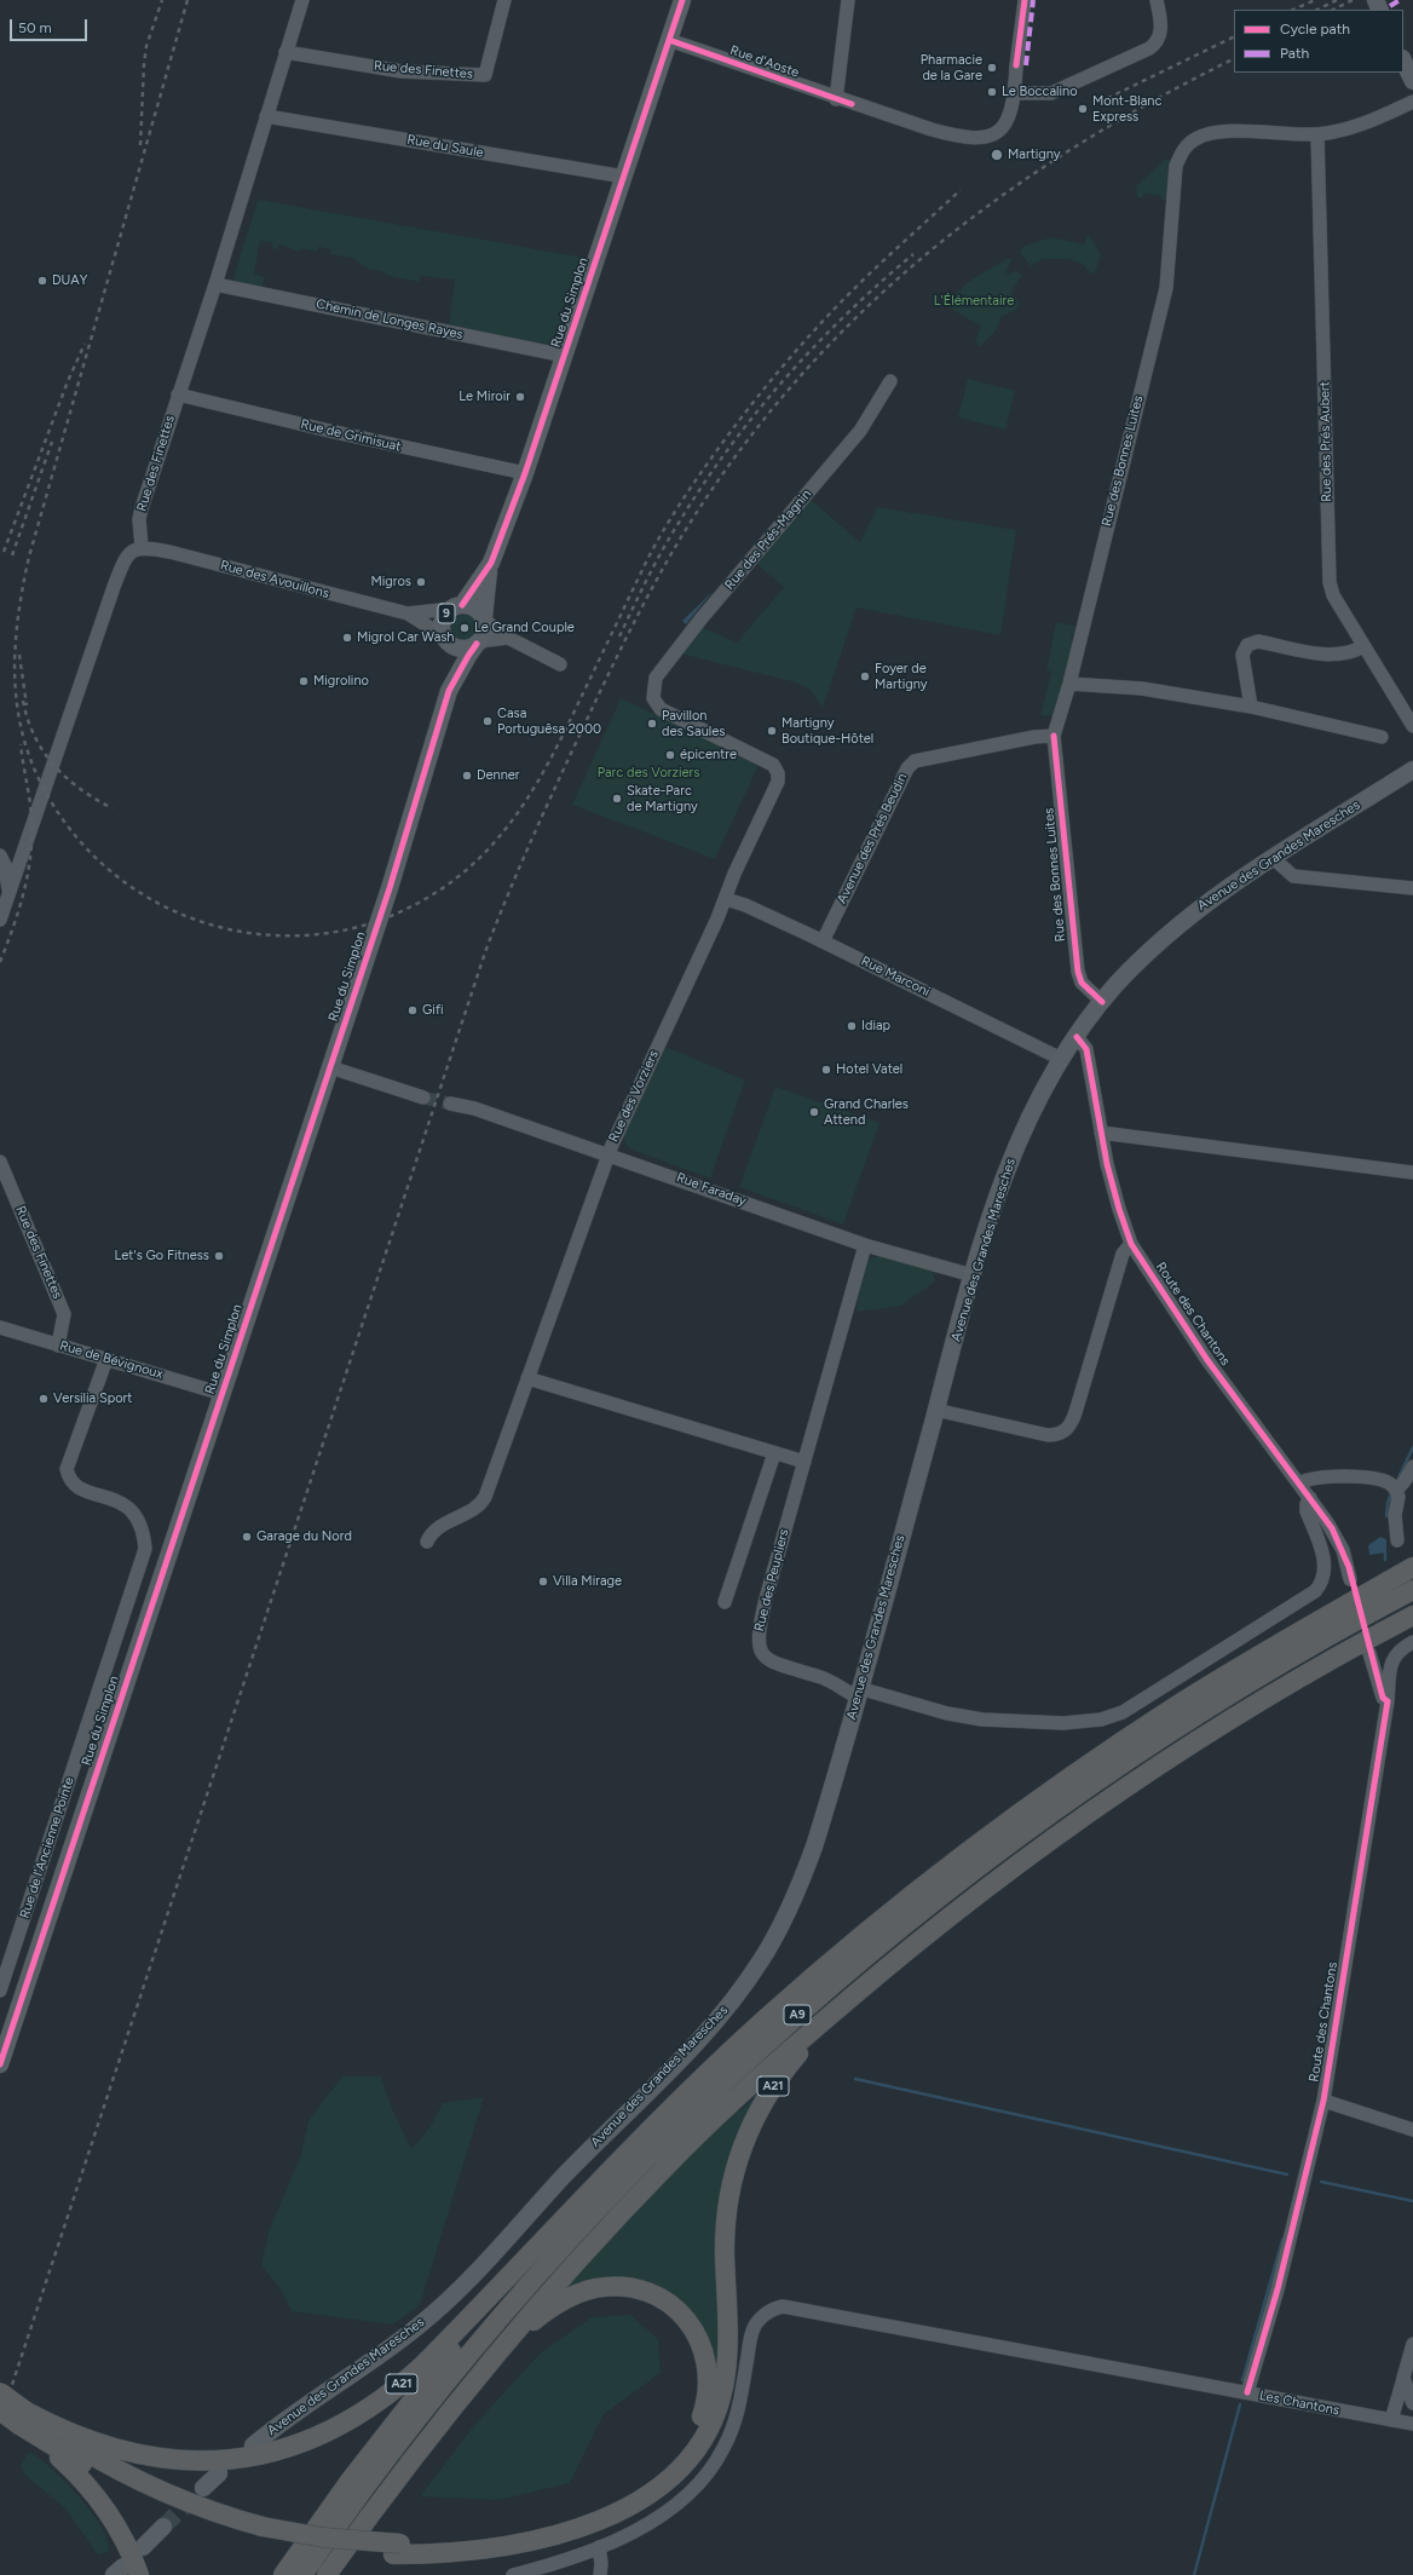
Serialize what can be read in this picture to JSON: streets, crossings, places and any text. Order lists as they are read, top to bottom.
{
  "streets": {
    "highway": ["A9", "A21"],
    "main road": ["Rue du Simplon", "9", "Avenue des Grandes Maresches"],
    "street": [
      "Rue d'Aoste",
      "Rue des Finettes",
      "Rue du Saule",
      "Chemin de Longes Rayes",
      "Rue de Grimisuat",
      "Rue des Prés Aubert",
      "Rue des Bonnes Luites",
      "Rue des Prés-Magnin",
      "Rue des Avouillons",
      "Avenue des Prés Beudin",
      "Rue Marconi",
      "Rue des Vorziers",
      "Rue Faraday",
      "Route des Chantons",
      "Rue de Bévignoux",
      "Rue des Peupliers",
      "Rue de l'Ancienne Pointe",
      "Les Chantons"
    ]
  },
  "crossings": [
    ["Rue d'Aoste", "Rue du Simplon"],
    ["Rue des Finettes", "Rue du Saule"],
    ["Rue des Finettes", "Chemin de Longes Rayes"],
    ["Rue des Finettes", "Rue de Grimisuat"],
    ["Rue des Finettes", "Rue des Avouillons"],
    ["Rue des Finettes", "Rue de Bévignoux"],
    ["Rue du Saule", "Rue du Simplon"],
    ["Rue du Simplon", "Chemin de Longes Rayes"],
    ["Rue du Simplon", "Rue de Grimisuat"],
    ["Rue du Simplon", "Rue des Avouillons"],
    ["Rue du Simplon", "9"],
    ["Rue du Simplon", "Rue de Bévignoux"],
    ["Rue des Prés Aubert", "Rue des Bonnes Luites"],
    ["Rue des Bonnes Luites", "Avenue des Prés Beudin"],
    ["Rue des Bonnes Luites", "Avenue des Grandes Maresches"],
    ["Rue des Prés-Magnin", "Rue des Vorziers"],
    ["Rue des Avouillons", "9"],
    ["Avenue des Prés Beudin", "Rue Marconi"],
    ["Avenue des Grandes Maresches", "Rue Marconi"],
    ["Avenue des Grandes Maresches", "Rue Faraday"],
    ["Avenue des Grandes Maresches", "Route des Chantons"],
    ["Avenue des Grandes Maresches", "Rue des Peupliers"],
    ["Rue Marconi", "Rue des Vorziers"],
    ["Rue des Vorziers", "Rue Faraday"],
    ["Rue Faraday", "Rue des Peupliers"],
    ["Route des Chantons", "Les Chantons"],
    ["Rue de Bévignoux", "Rue de l'Ancienne Pointe"],
    ["A9", "A21"]
  ],
  "parks": ["L'Élémentaire", "Parc des Vorziers"],
  "places": [
    "Pharmacie de la Gare",
    "Le Boccalino",
    "Mont-Blanc Express",
    "Martigny",
    "DUAY",
    "Le Miroir",
    "Migros",
    "Le Grand Couple",
    "Migrol Car Wash",
    "Foyer de Martigny",
    "Migrolino",
    "Casa Portuguêsa 2000",
    "Pavillon des Saules",
    "Martigny Boutique-Hôtel",
    "épicentre",
    "Denner",
    "Skate-Parc de Martigny",
    "Gifi",
    "Idiap",
    "Hotel Vatel",
    "Grand Charles Attend",
    "Let's Go Fitness",
    "Versilia Sport",
    "Garage du Nord",
    "Villa Mirage"
  ],
  "legend": ["Cycle path", "Path"],
  "scale_bar": "50 m"
}
